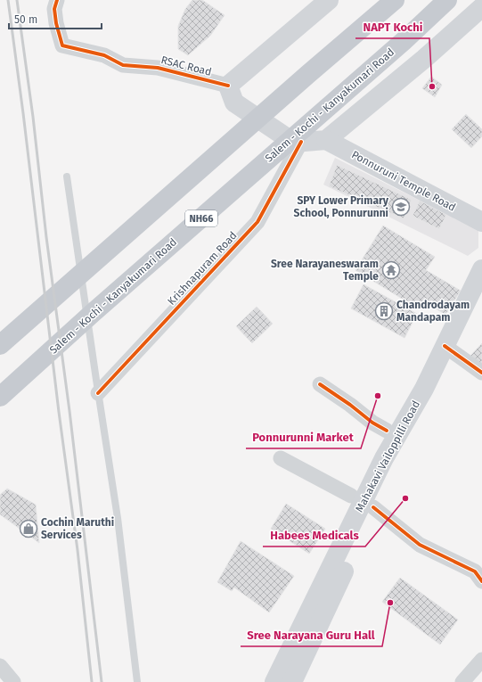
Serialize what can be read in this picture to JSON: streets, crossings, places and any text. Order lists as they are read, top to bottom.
{
  "streets": {
    "highway": ["Salem - Kochi - Kanyakumari Road", "NH66"],
    "main road": ["Ponnuruni Temple Road", "Mahakavi Vailoppilli Road"],
    "street": ["RSAC Road", "Krishnapuram Road"]
  },
  "places": {
    "other": [
      "NAPT Kochi",
      "Ponnurunni Market",
      "Habees Medicals",
      "Sree Narayana Guru Hall"
    ],
    "school or university": ["SPY Lower Primary School, Ponnurunni"],
    "temple": ["Sree Narayaneswaram Temple"],
    "building": ["Chandrodayam Mandapam"],
    "shop": ["Cochin Maruthi Services"]
  },
  "scale_bar": "50 m"
}
